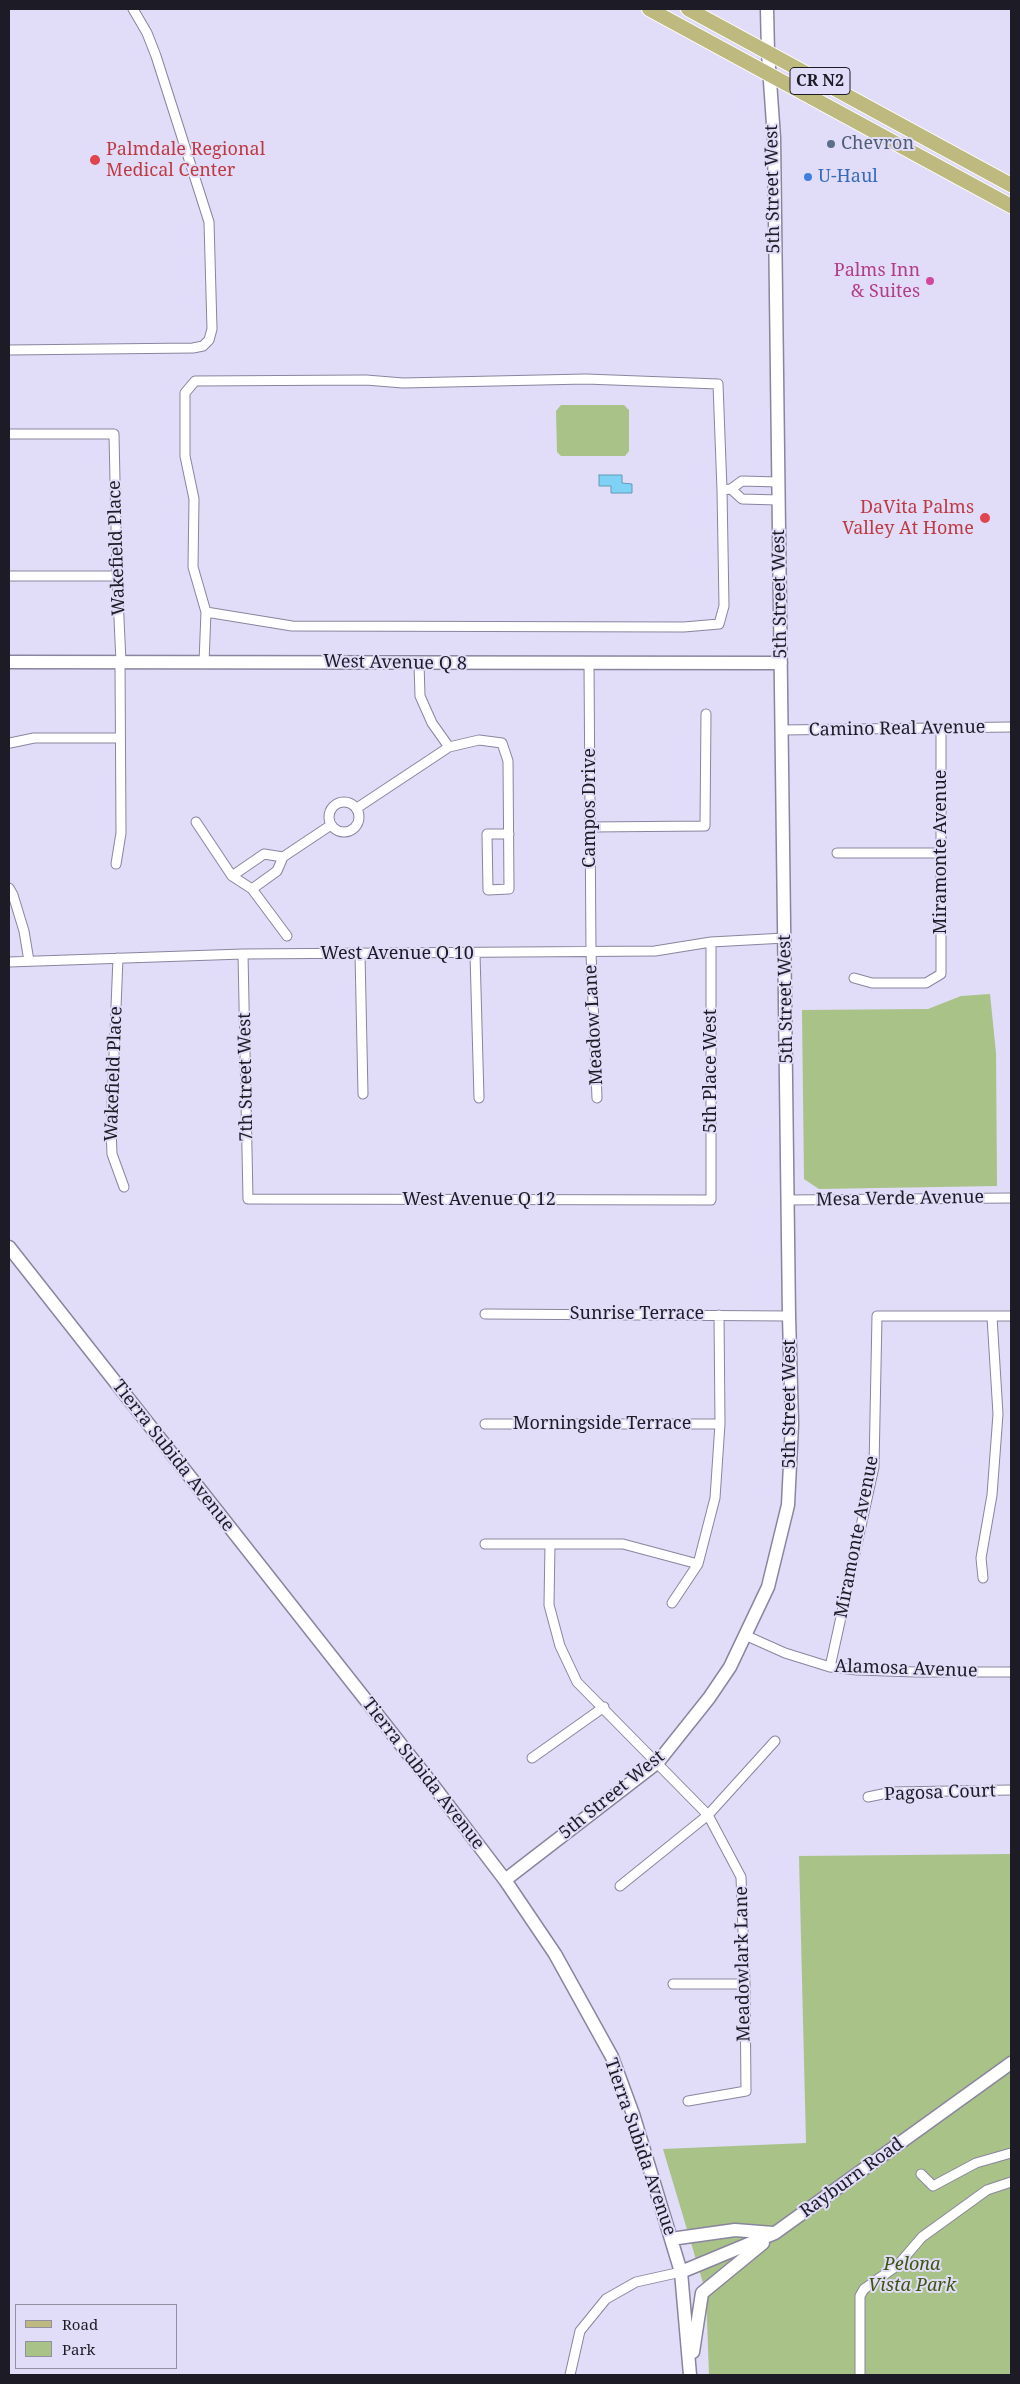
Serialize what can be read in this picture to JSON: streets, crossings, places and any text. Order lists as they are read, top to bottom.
{
  "streets": {
    "main road": ["CR N2"],
    "street": [
      "5th Street West",
      "Wakefield Place",
      "West Avenue Q 8",
      "Camino Real Avenue",
      "Campos Drive",
      "Miramonte Avenue",
      "West Avenue Q 10",
      "Meadow Lane",
      "5th Place West",
      "7th Street West",
      "Mesa Verde Avenue",
      "West Avenue Q 12",
      "Sunrise Terrace",
      "Morningside Terrace",
      "Tierra Subida Avenue",
      "Alamosa Avenue",
      "Pagosa Court",
      "Meadowlark Lane",
      "Rayburn Road"
    ]
  },
  "crossings": [
    ["CR N2", "5th Street West"],
    ["5th Street West", "West Avenue Q 8"],
    ["5th Street West", "Camino Real Avenue"],
    ["5th Street West", "West Avenue Q 10"],
    ["5th Street West", "Mesa Verde Avenue"],
    ["5th Street West", "Sunrise Terrace"],
    ["5th Street West", "Tierra Subida Avenue"],
    ["5th Street West", "Alamosa Avenue"],
    ["5th Street West", "Meadowlark Lane"],
    ["Wakefield Place", "West Avenue Q 8"],
    ["Wakefield Place", "West Avenue Q 10"],
    ["West Avenue Q 8", "Campos Drive"],
    ["Camino Real Avenue", "Miramonte Avenue"],
    ["Campos Drive", "West Avenue Q 10"],
    ["Campos Drive", "Meadow Lane"],
    ["Miramonte Avenue", "Alamosa Avenue"],
    ["West Avenue Q 10", "Meadow Lane"],
    ["West Avenue Q 10", "5th Place West"],
    ["West Avenue Q 10", "7th Street West"],
    ["5th Place West", "West Avenue Q 12"],
    ["7th Street West", "West Avenue Q 12"],
    ["Tierra Subida Avenue", "Rayburn Road"]
  ],
  "parks": ["Pelona Vista Park"],
  "places": [
    "Chevron",
    "Palmdale Regional Medical Center",
    "U-Haul",
    "Palms Inn & Suites",
    "DaVita Palms Valley At Home"
  ],
  "legend": ["Road", "Park"]
}
